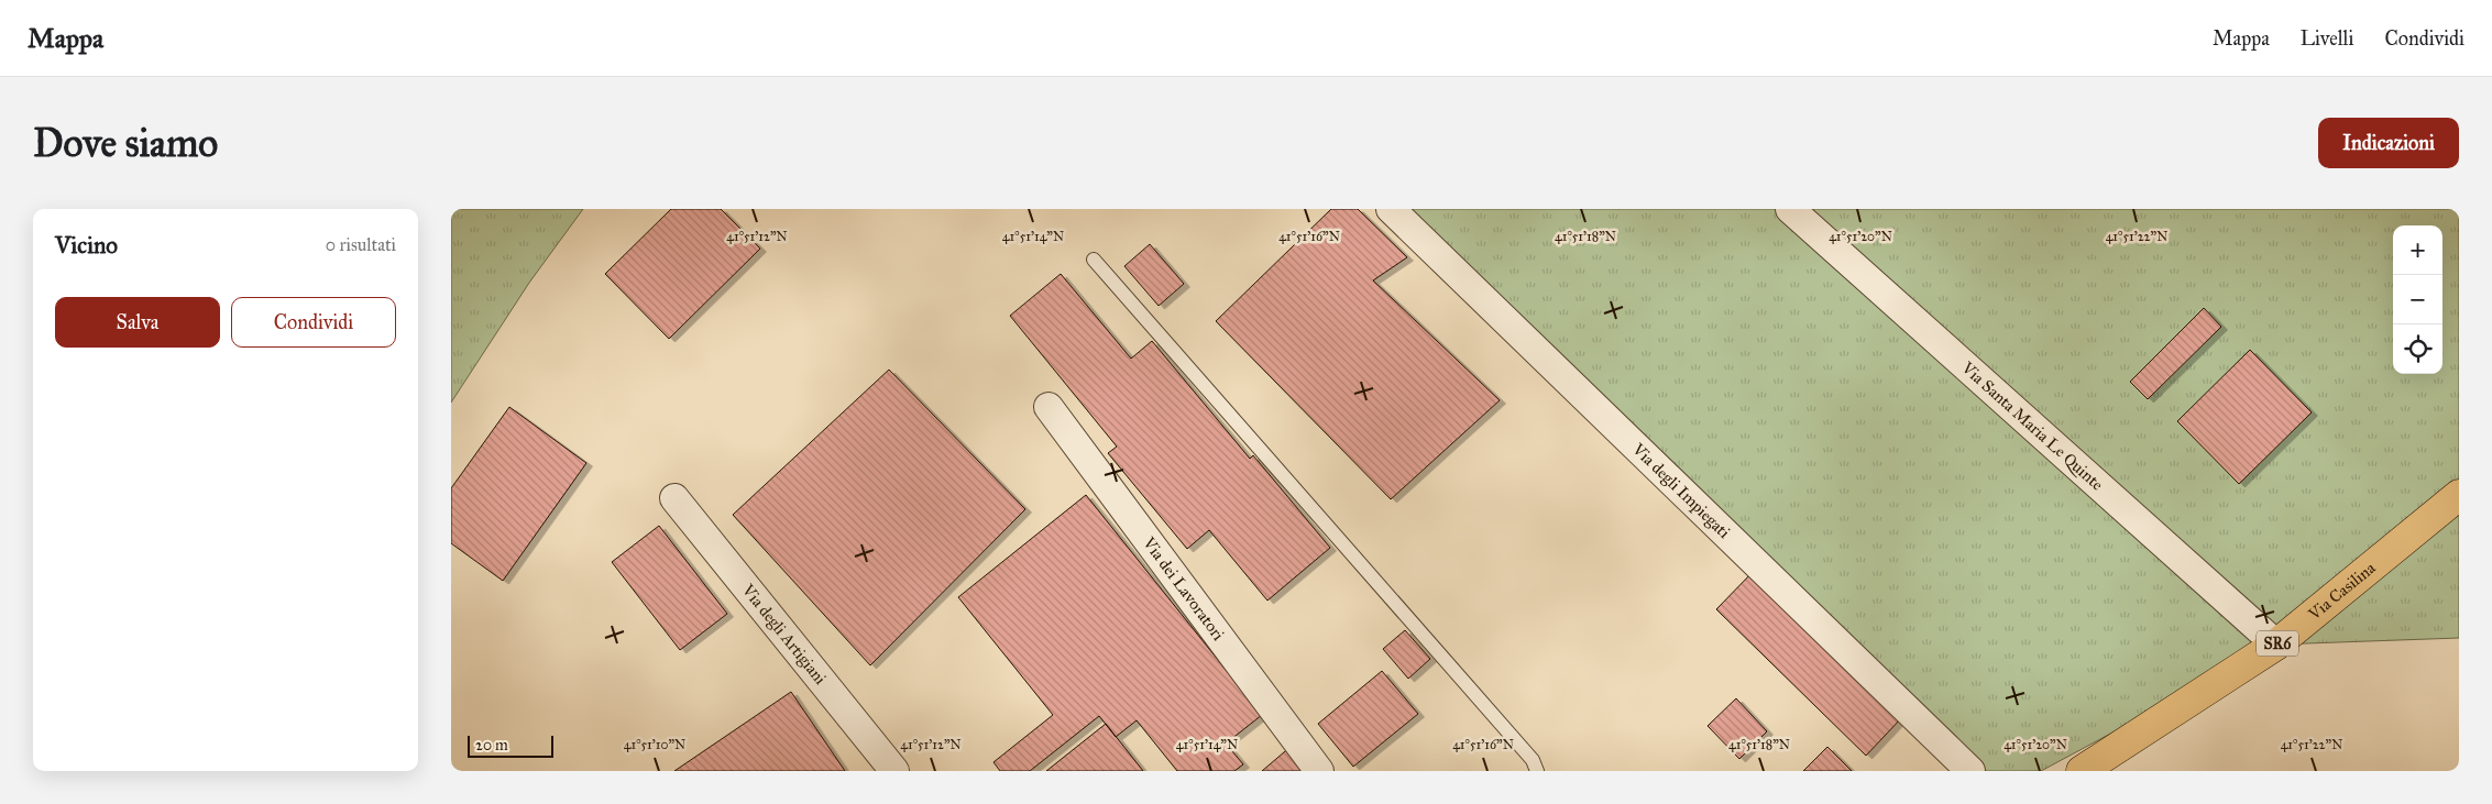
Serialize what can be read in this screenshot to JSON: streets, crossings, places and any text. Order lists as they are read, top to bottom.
{
  "streets": {
    "main road": ["Via Casilina", "SR6"],
    "street": [
      "Via Santa Maria Le Quinte",
      "Via degli Impiegati",
      "Via dei Lavoratori",
      "Via degli Artigiani"
    ]
  },
  "crossings": [
    ["Via Santa Maria Le Quinte", "Via Casilina"]
  ],
  "scale_bar": "20 m",
  "page": {
    "header": "Mappa",
    "nav": ["Mappa", "Livelli", "Condividi"],
    "buttons": [
      "Indicazioni",
      ["Salva", "Condividi"]
    ],
    "title": "Dove siamo",
    "heading": ["Vicino", "0 risultati"],
    "map_buttons": ["+", "−"],
    "scale": "20 m"
  },
  "coordinates": [
    "41°51'12\"N",
    "41°51'14\"N",
    "41°51'16\"N",
    "41°51'18\"N",
    "41°51'20\"N",
    "41°51'22\"N",
    "41°51'10\"N"
  ]
}
